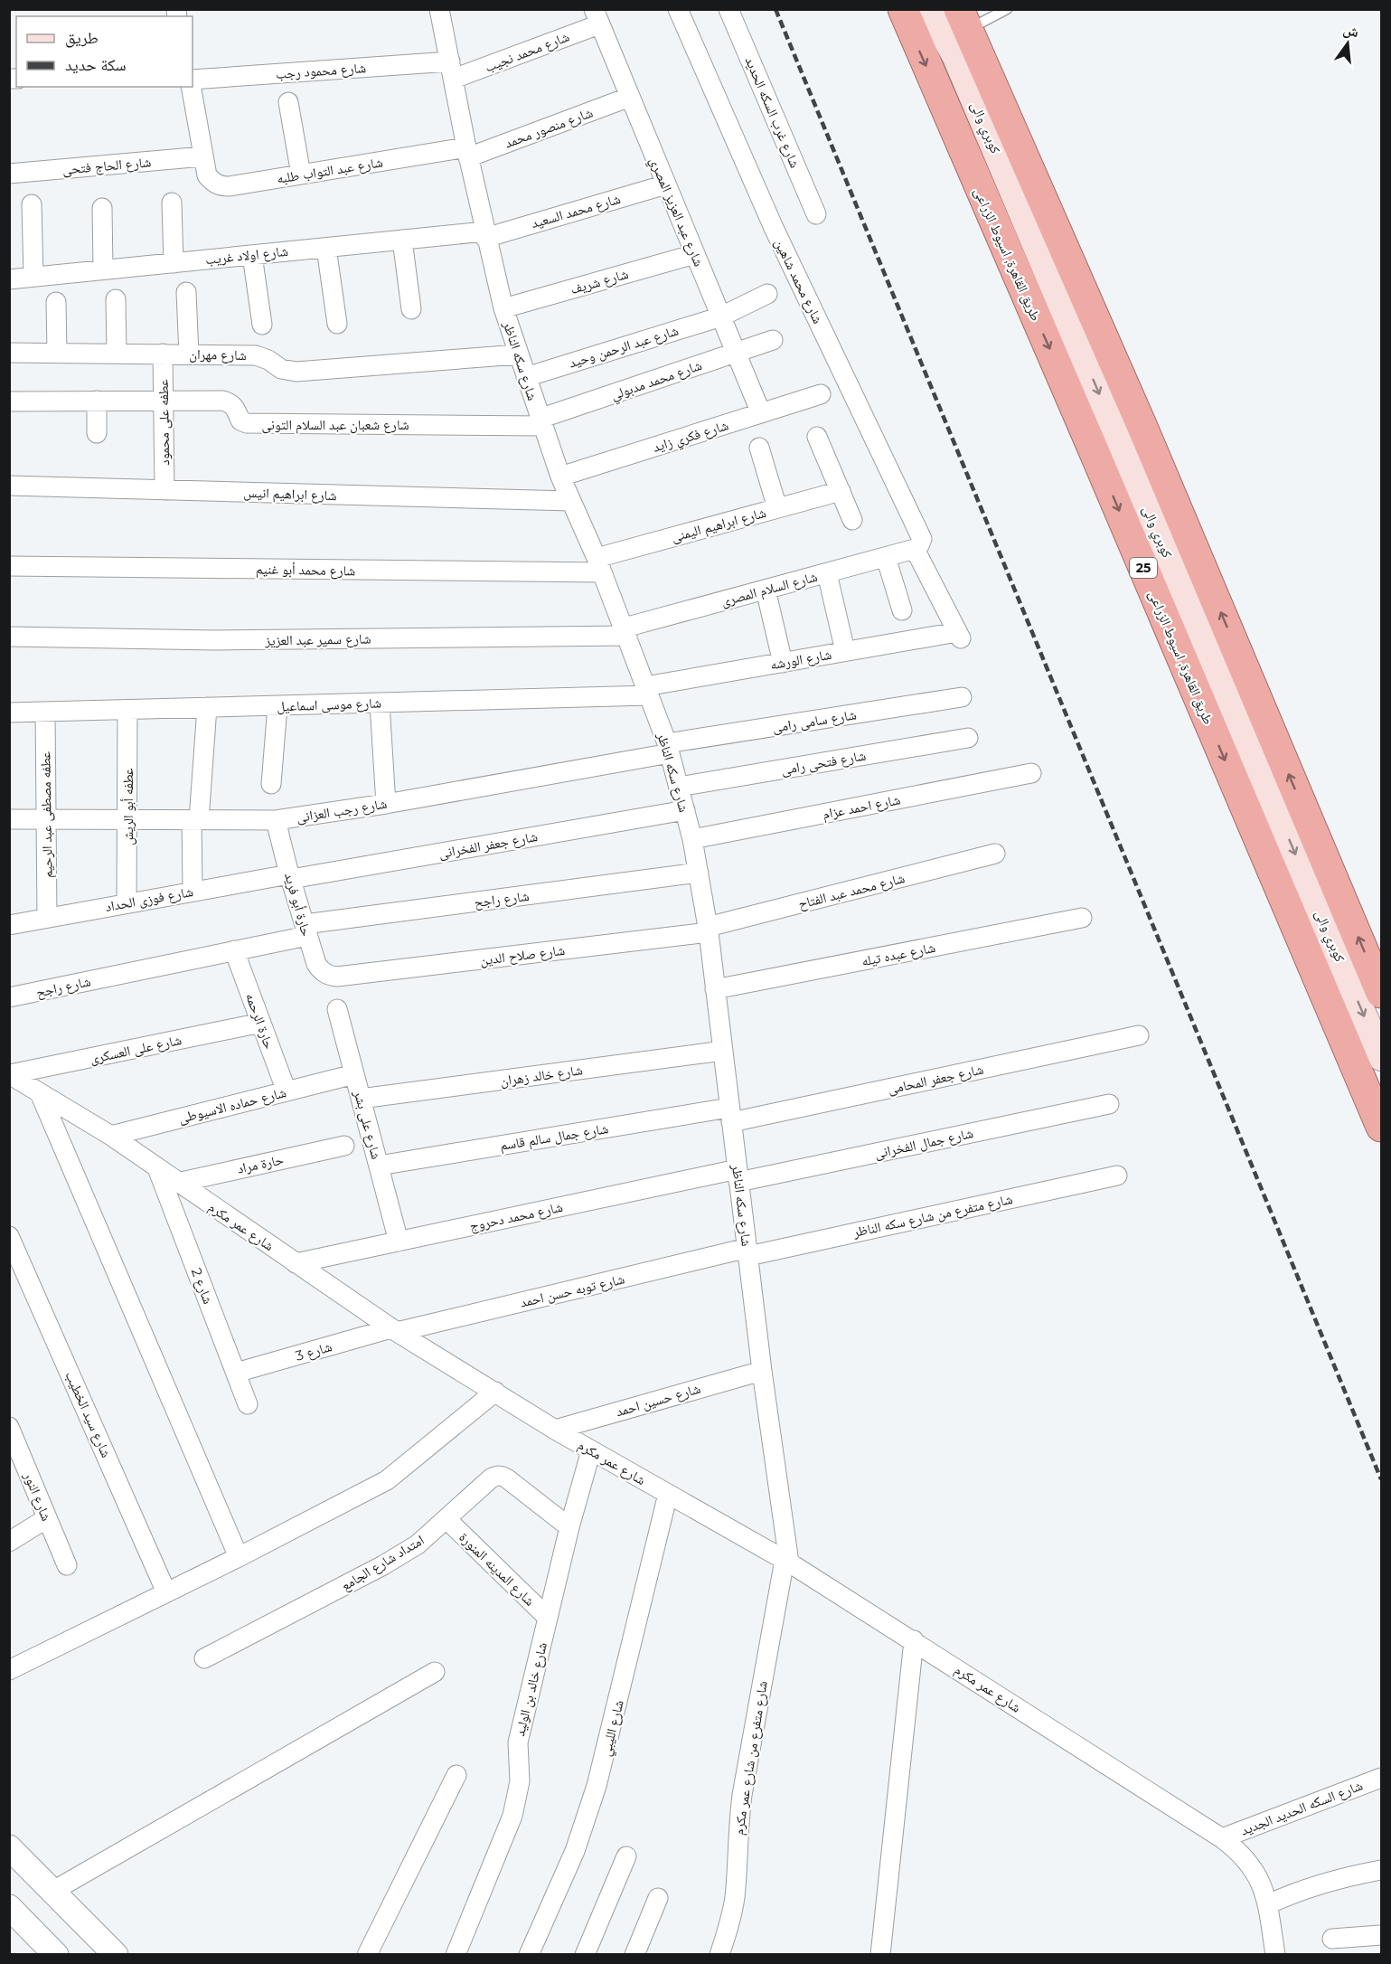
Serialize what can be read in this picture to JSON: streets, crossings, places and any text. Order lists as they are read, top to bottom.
{
  "streets": {
    "highway": ["طريق القاهرة, اسيوط الزراعى", "25"],
    "main road": ["كوبري والى"],
    "street": [
      "شارع محمد نجيب",
      "شارع محمود رجب",
      "شارع غرب السكه الحديد",
      "شارع منصور محمد",
      "شارع الحاج فتحى",
      "شارع عبد التواب طلبه",
      "شارع محمد السعيد",
      "شارع عبد العزيز المصري",
      "شارع اولاد غريب",
      "شارع شريف",
      "شارع محمد شاهين",
      "شارع عبد الرحمن وحيد",
      "شارع مهران",
      "شارع سكه الناظر",
      "شارع محمد مدبولي",
      "عطفه على محمود",
      "شارع شعبان عبد السلام التونى",
      "شارع فكري زايد",
      "شارع ابراهيم انيس",
      "شارع ابراهيم اليمنى",
      "شارع محمد أبو غنيم",
      "شارع السلام المصرى",
      "شارع سمير عبد العزيز",
      "شارع الورشه",
      "شارع موسى اسماعيل",
      "شارع سامى رامى",
      "شارع فتحى رامى",
      "عطفه أبو الريش",
      "شارع احمد عزام",
      "شارع رجب العزانى",
      "عطفه مصطفى عبد الرحيم",
      "شارع جعفر الفخرانى",
      "شارع محمد عبد الفتاح",
      "شارع فوزى الحداد",
      "شارع راجح",
      "حارة أبو فريد",
      "شارع عبده تيله",
      "شارع صلاح الدين",
      "حارة الرحمه",
      "شارع على العسكرى",
      "شارع خالد زهران",
      "شارع جعفر المحامى",
      "شارع حماده الاسيوطى",
      "شارع على بشر",
      "شارع جمال سالم قاسم",
      "شارع جمال الفخرانى",
      "حارة مراد",
      "شارع متفرع من شارع سكه الناظر",
      "شارع محمد دحروج",
      "شارع عمر مكرم",
      "شارع 2",
      "شارع توبه حسن احمد",
      "شارع 3",
      "شارع حسين احمد",
      "شارع سيد الخطيب",
      "شارع النور",
      "امتداد شارع الجامع",
      "شارع المدينه المنورة",
      "شارع خالد بن الوليد",
      "شارع الليبي",
      "شارع متفرع من شارع عمر مكرم",
      "شارع السكه الحديد الجديد"
    ]
  },
  "crossings": [
    ["شارع محمد نجيب", "شارع محمود رجب"],
    ["شارع محمد نجيب", "شارع عبد العزيز المصري"],
    ["شارع محمد نجيب", "شارع سكه الناظر"],
    ["شارع محمود رجب", "شارع سكه الناظر"],
    ["شارع منصور محمد", "شارع عبد التواب طلبه"],
    ["شارع منصور محمد", "شارع عبد العزيز المصري"],
    ["شارع منصور محمد", "شارع سكه الناظر"],
    ["شارع الحاج فتحى", "شارع عبد التواب طلبه"],
    ["شارع عبد التواب طلبه", "شارع سكه الناظر"],
    ["شارع محمد السعيد", "شارع عبد العزيز المصري"],
    ["شارع محمد السعيد", "شارع اولاد غريب"],
    ["شارع محمد السعيد", "شارع سكه الناظر"],
    ["شارع عبد العزيز المصري", "شارع شريف"],
    ["شارع عبد العزيز المصري", "شارع عبد الرحمن وحيد"],
    ["شارع عبد العزيز المصري", "شارع محمد مدبولي"],
    ["شارع عبد العزيز المصري", "شارع فكري زايد"],
    ["شارع اولاد غريب", "شارع سكه الناظر"],
    ["شارع شريف", "شارع سكه الناظر"],
    ["شارع محمد شاهين", "شارع السلام المصرى"],
    ["شارع محمد شاهين", "شارع الورشه"],
    ["شارع عبد الرحمن وحيد", "شارع سكه الناظر"],
    ["شارع مهران", "شارع سكه الناظر"],
    ["شارع مهران", "عطفه على محمود"],
    ["شارع سكه الناظر", "شارع محمد مدبولي"],
    ["شارع سكه الناظر", "شارع شعبان عبد السلام التونى"],
    ["شارع سكه الناظر", "شارع فكري زايد"],
    ["شارع سكه الناظر", "شارع ابراهيم انيس"],
    ["شارع سكه الناظر", "شارع ابراهيم اليمنى"],
    ["شارع سكه الناظر", "شارع محمد أبو غنيم"],
    ["شارع سكه الناظر", "شارع السلام المصرى"],
    ["شارع سكه الناظر", "شارع سمير عبد العزيز"],
    ["شارع سكه الناظر", "شارع الورشه"],
    ["شارع سكه الناظر", "شارع موسى اسماعيل"],
    ["شارع سكه الناظر", "شارع سامى رامى"],
    ["شارع سكه الناظر", "شارع فتحى رامى"],
    ["شارع سكه الناظر", "شارع احمد عزام"],
    ["شارع سكه الناظر", "شارع رجب العزانى"],
    ["شارع سكه الناظر", "شارع جعفر الفخرانى"],
    ["شارع سكه الناظر", "شارع محمد عبد الفتاح"],
    ["شارع سكه الناظر", "شارع راجح"],
    ["شارع سكه الناظر", "شارع عبده تيله"],
    ["شارع سكه الناظر", "شارع صلاح الدين"],
    ["شارع سكه الناظر", "شارع خالد زهران"],
    ["شارع سكه الناظر", "شارع جعفر المحامى"],
    ["شارع سكه الناظر", "شارع جمال سالم قاسم"],
    ["شارع سكه الناظر", "شارع جمال الفخرانى"],
    ["شارع سكه الناظر", "شارع متفرع من شارع سكه الناظر"],
    ["شارع سكه الناظر", "شارع محمد دحروج"],
    ["شارع سكه الناظر", "شارع عمر مكرم"],
    ["شارع سكه الناظر", "شارع توبه حسن احمد"],
    ["شارع سكه الناظر", "شارع حسين احمد"],
    ["شارع سكه الناظر", "شارع متفرع من شارع عمر مكرم"],
    ["شارع محمد مدبولي", "شارع شعبان عبد السلام التونى"],
    ["عطفه على محمود", "شارع شعبان عبد السلام التونى"],
    ["عطفه على محمود", "شارع ابراهيم انيس"],
    ["شارع ابراهيم اليمنى", "شارع محمد أبو غنيم"],
    ["شارع السلام المصرى", "شارع سمير عبد العزيز"],
    ["شارع السلام المصرى", "شارع الورشه"],
    ["شارع الورشه", "شارع موسى اسماعيل"],
    ["شارع موسى اسماعيل", "عطفه أبو الريش"],
    ["شارع موسى اسماعيل", "عطفه مصطفى عبد الرحيم"],
    ["شارع سامى رامى", "شارع رجب العزانى"],
    ["عطفه أبو الريش", "شارع رجب العزانى"],
    ["عطفه أبو الريش", "شارع فوزى الحداد"],
    ["شارع رجب العزانى", "عطفه مصطفى عبد الرحيم"],
    ["شارع رجب العزانى", "حارة أبو فريد"],
    ["عطفه مصطفى عبد الرحيم", "شارع فوزى الحداد"],
    ["شارع جعفر الفخرانى", "شارع فوزى الحداد"],
    ["شارع جعفر الفخرانى", "حارة أبو فريد"],
    ["شارع محمد عبد الفتاح", "شارع صلاح الدين"],
    ["شارع فوزى الحداد", "حارة أبو فريد"],
    ["شارع راجح", "حارة أبو فريد"],
    ["شارع راجح", "حارة الرحمه"],
    ["حارة أبو فريد", "شارع صلاح الدين"],
    ["حارة الرحمه", "شارع على العسكرى"],
    ["حارة الرحمه", "شارع حماده الاسيوطى"],
    ["شارع على العسكرى", "شارع عمر مكرم"],
    ["شارع خالد زهران", "شارع على بشر"],
    ["شارع جعفر المحامى", "شارع جمال سالم قاسم"],
    ["شارع حماده الاسيوطى", "شارع على بشر"],
    ["شارع حماده الاسيوطى", "شارع عمر مكرم"],
    ["شارع على بشر", "شارع جمال سالم قاسم"],
    ["شارع على بشر", "شارع محمد دحروج"],
    ["شارع جمال الفخرانى", "شارع محمد دحروج"],
    ["حارة مراد", "شارع عمر مكرم"],
    ["شارع متفرع من شارع سكه الناظر", "شارع توبه حسن احمد"],
    ["شارع محمد دحروج", "شارع عمر مكرم"],
    ["شارع عمر مكرم", "شارع 2"],
    ["شارع عمر مكرم", "شارع توبه حسن احمد"],
    ["شارع عمر مكرم", "شارع 3"],
    ["شارع عمر مكرم", "شارع حسين احمد"],
    ["شارع عمر مكرم", "شارع خالد بن الوليد"],
    ["شارع عمر مكرم", "شارع الليبي"],
    ["شارع عمر مكرم", "شارع متفرع من شارع عمر مكرم"],
    ["شارع عمر مكرم", "شارع السكه الحديد الجديد"],
    ["شارع 2", "شارع 3"],
    ["شارع توبه حسن احمد", "شارع 3"],
    ["امتداد شارع الجامع", "شارع المدينه المنورة"],
    ["امتداد شارع الجامع", "شارع خالد بن الوليد"],
    ["شارع المدينه المنورة", "شارع خالد بن الوليد"]
  ],
  "legend": ["طريق", "سكة حديد"],
  "north": "top"
}
